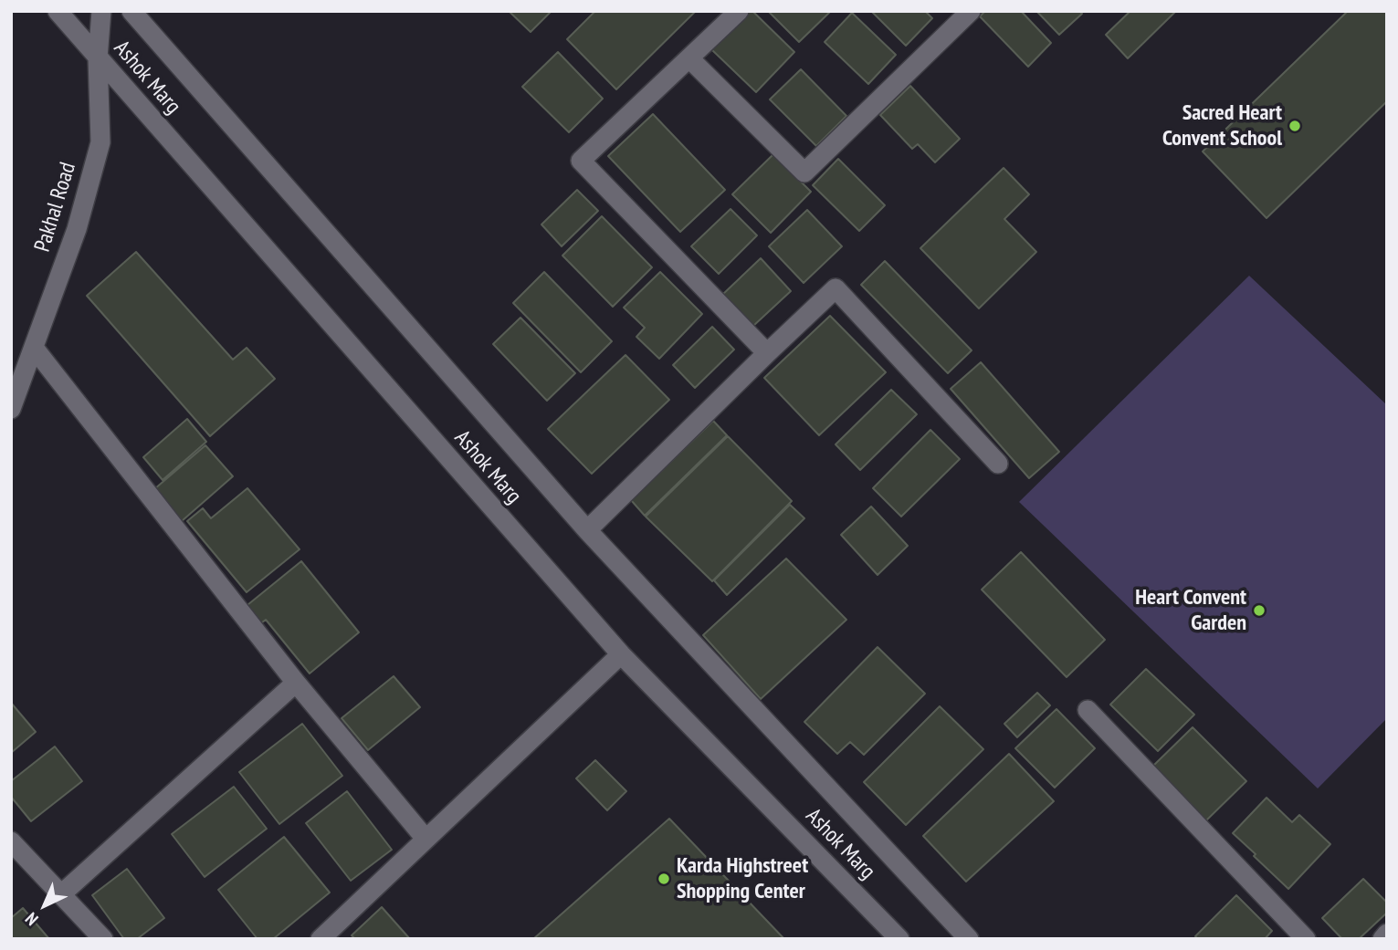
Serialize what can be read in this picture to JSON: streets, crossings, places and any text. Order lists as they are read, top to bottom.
{
  "streets": {
    "street": ["Ashok Marg", "Pakhal Road"]
  },
  "crossings": [
    ["Ashok Marg", "Pakhal Road"]
  ],
  "places": ["Sacred Heart Convent School", "Heart Convent Garden", "Karda Highstreet Shopping Center"],
  "north": "bottom left"
}
